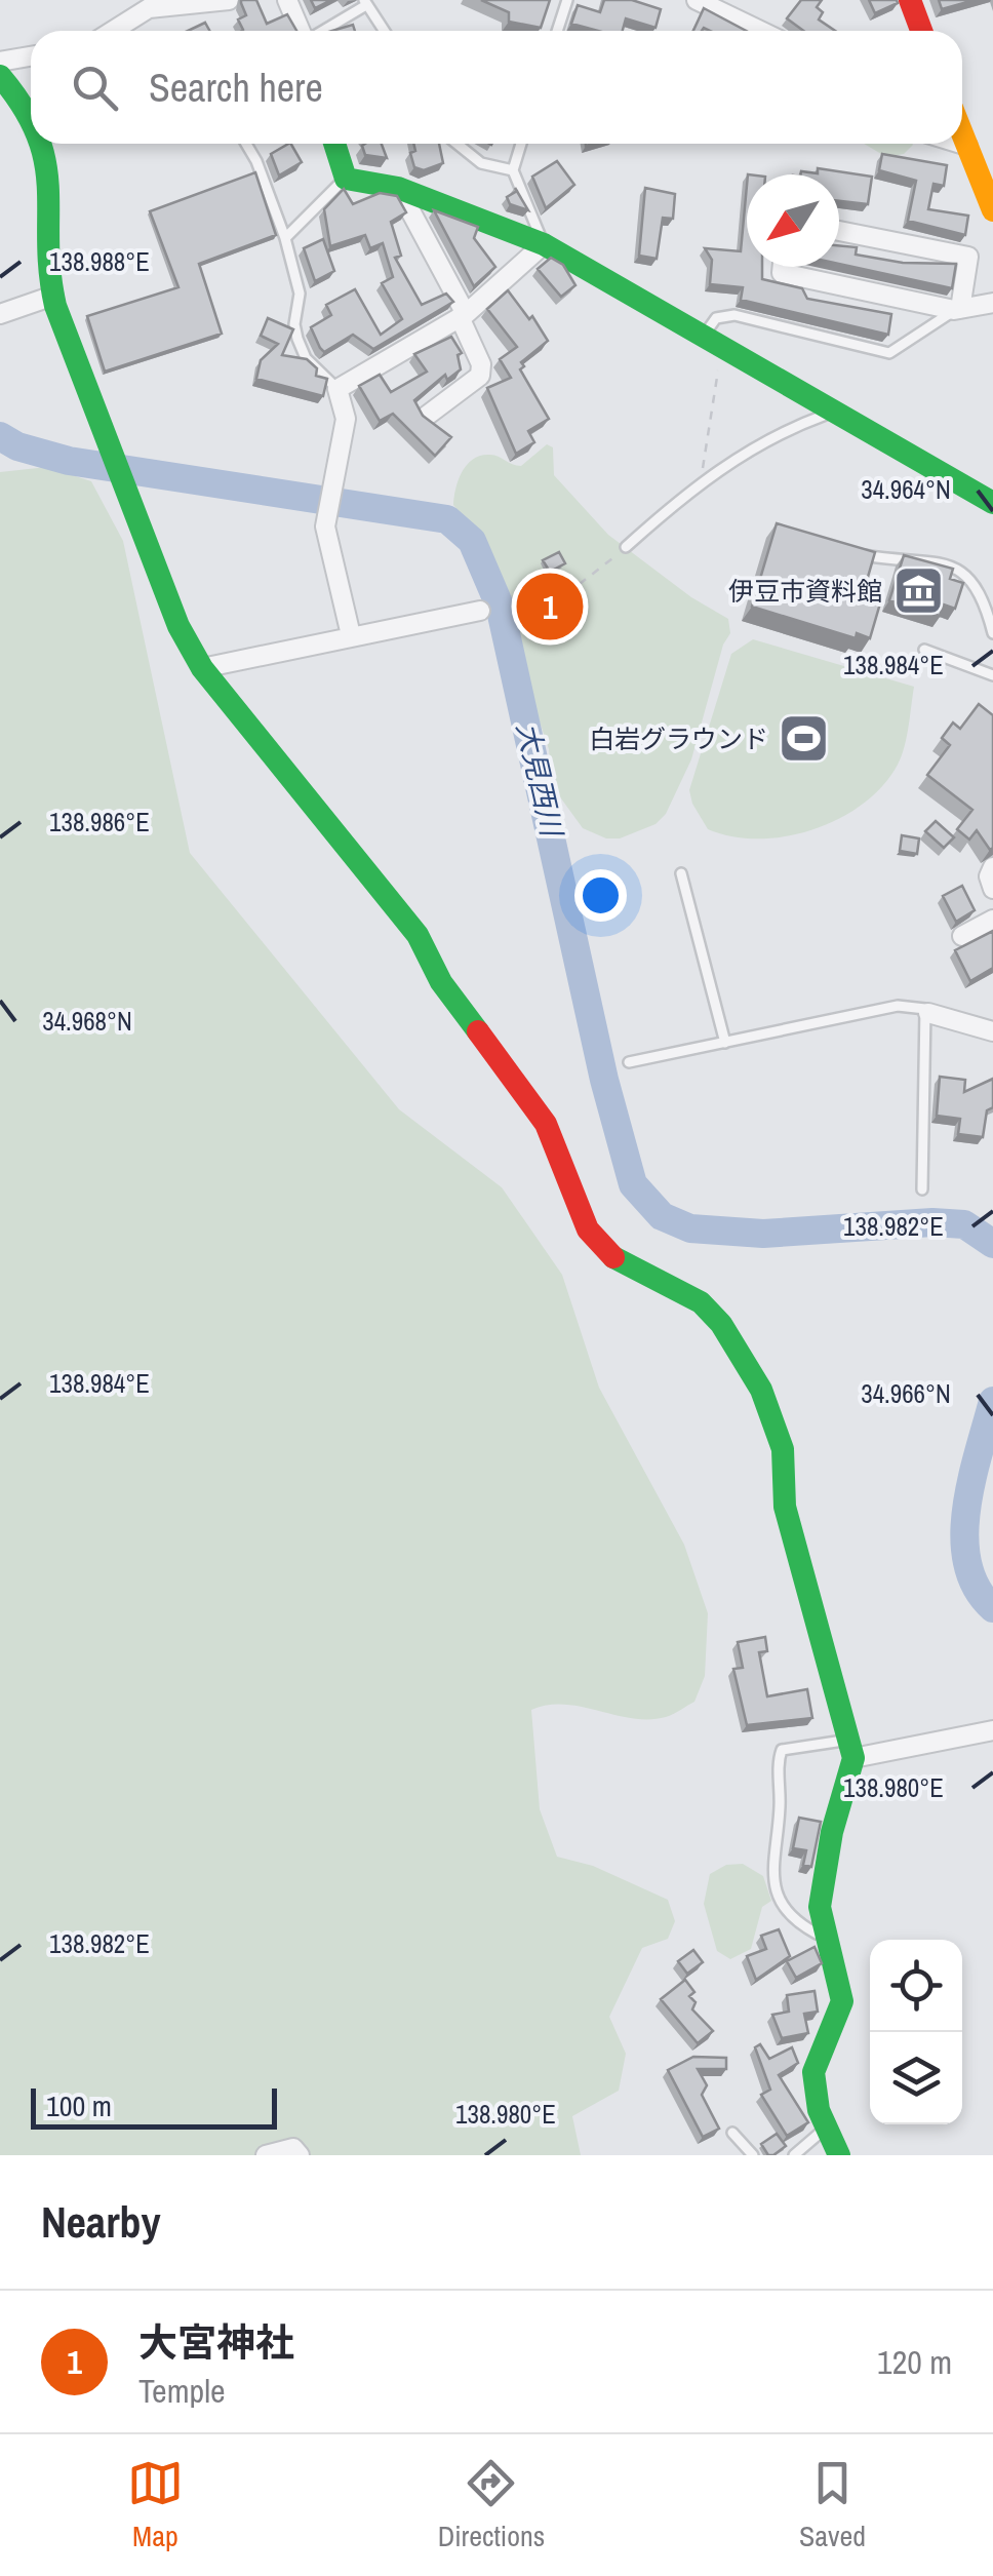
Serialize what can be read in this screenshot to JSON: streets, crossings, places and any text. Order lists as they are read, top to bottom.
{
  "water": ["大見西川"],
  "places": {
    "museum": ["伊豆市資料館"],
    "sports": ["白岩グラウンド"]
  },
  "scale_bar": "100 m",
  "north": "bottom left",
  "page": {
    "search": "Search here",
    "pins": "1",
    "scale": "100 m",
    "heading": "Nearby",
    "list": [
      {
        "mark": "1",
        "name": "大宮神社",
        "note": "Temple",
        "value": "120 m"
      }
    ],
    "nav": ["Map", "Directions", "Saved"]
  },
  "coordinates": [
    "138.988°E",
    "34.964°N",
    "138.984°E",
    "138.986°E",
    "34.968°N",
    "138.982°E",
    "34.966°N",
    "138.980°E"
  ]
}
